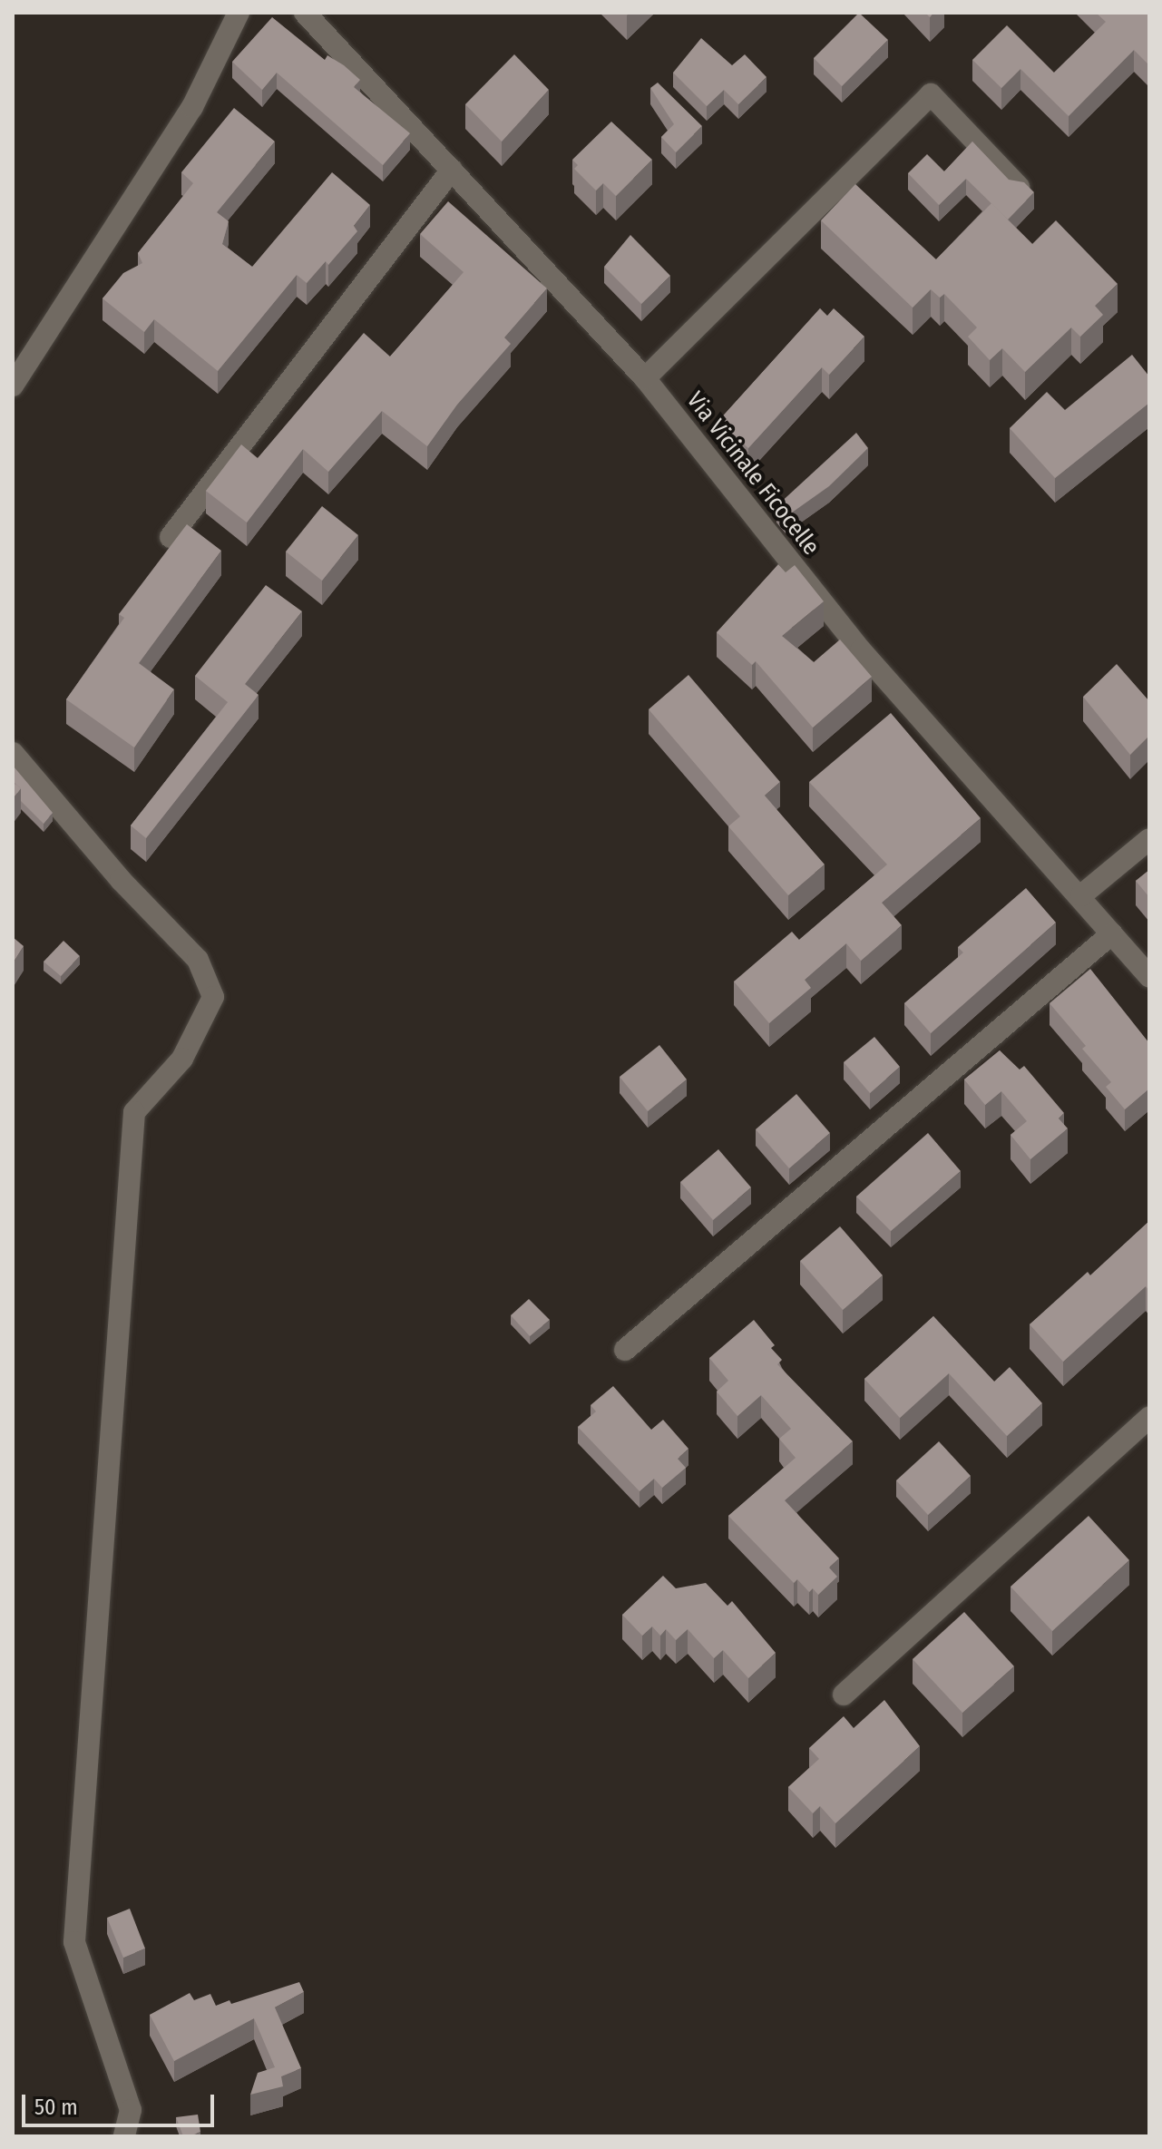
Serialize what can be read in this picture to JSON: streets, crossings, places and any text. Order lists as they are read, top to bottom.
{
  "streets": {
    "street": ["Via Vicinale Ficocelle"]
  },
  "scale_bar": "50 m"
}
